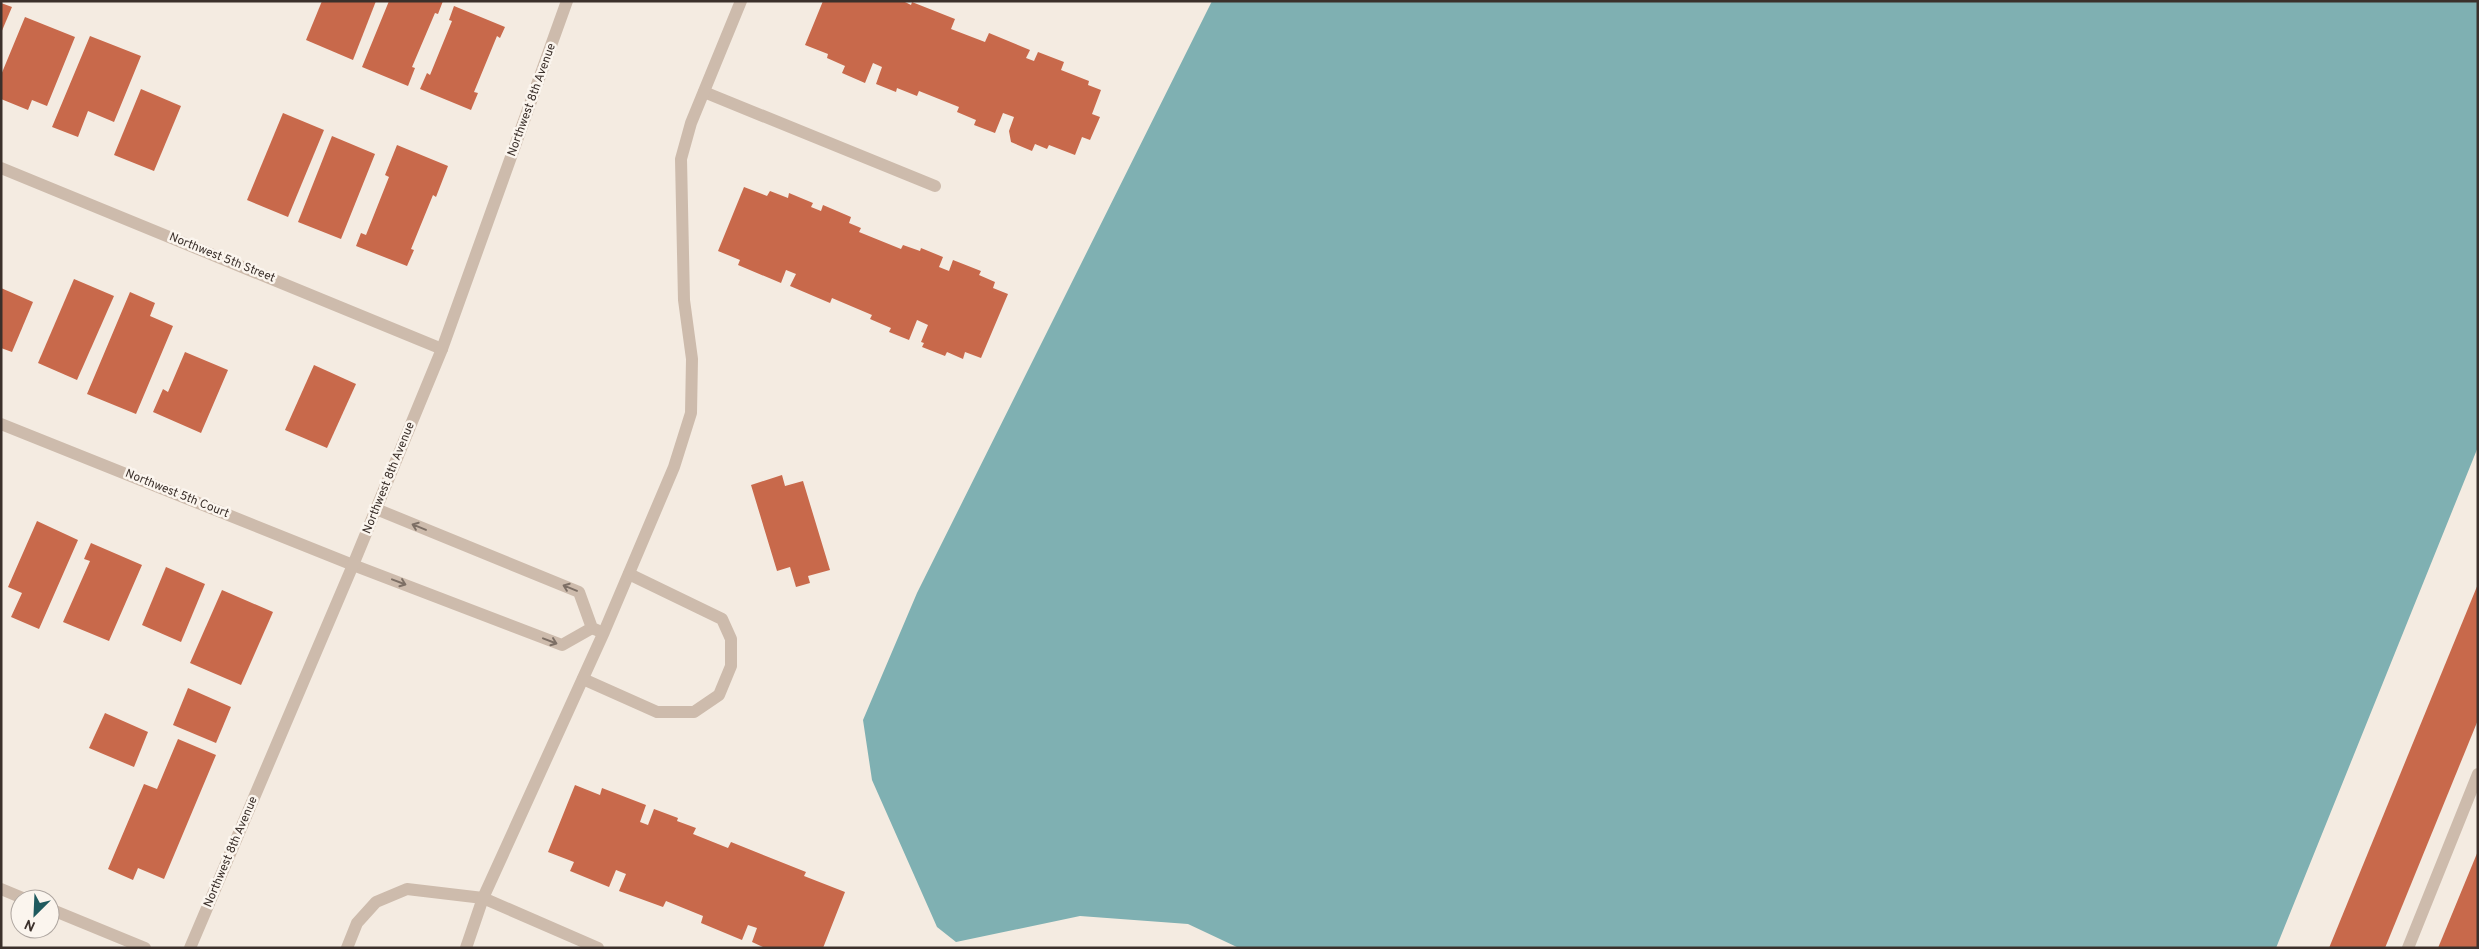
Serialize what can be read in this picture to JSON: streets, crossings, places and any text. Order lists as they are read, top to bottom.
{
  "streets": {
    "street": ["Northwest 8th Avenue", "Northwest 5th Street", "Northwest 5th Court"]
  },
  "crossings": [
    ["Northwest 8th Avenue", "Northwest 5th Street"],
    ["Northwest 8th Avenue", "Northwest 5th Court"]
  ],
  "north": "bottom left"
}
